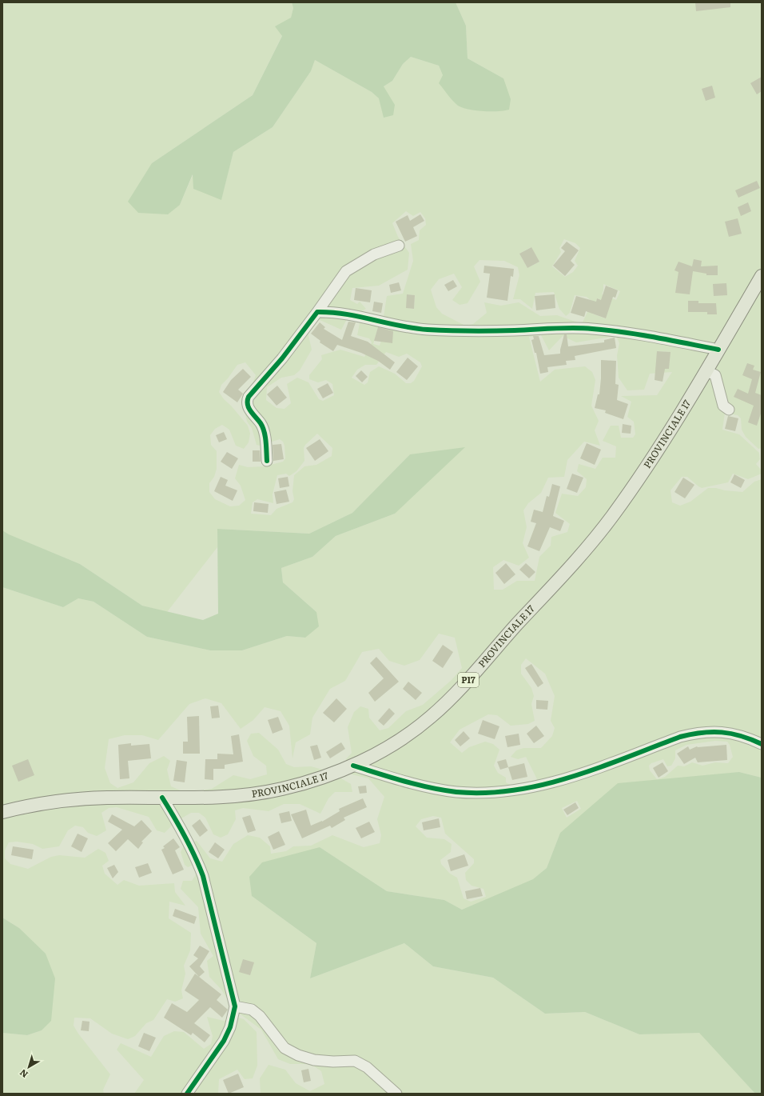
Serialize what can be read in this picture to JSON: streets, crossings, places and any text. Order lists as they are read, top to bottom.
{
  "streets": {
    "main road": ["PROVINCIALE 17", "P17"]
  },
  "north": "bottom left"
}
